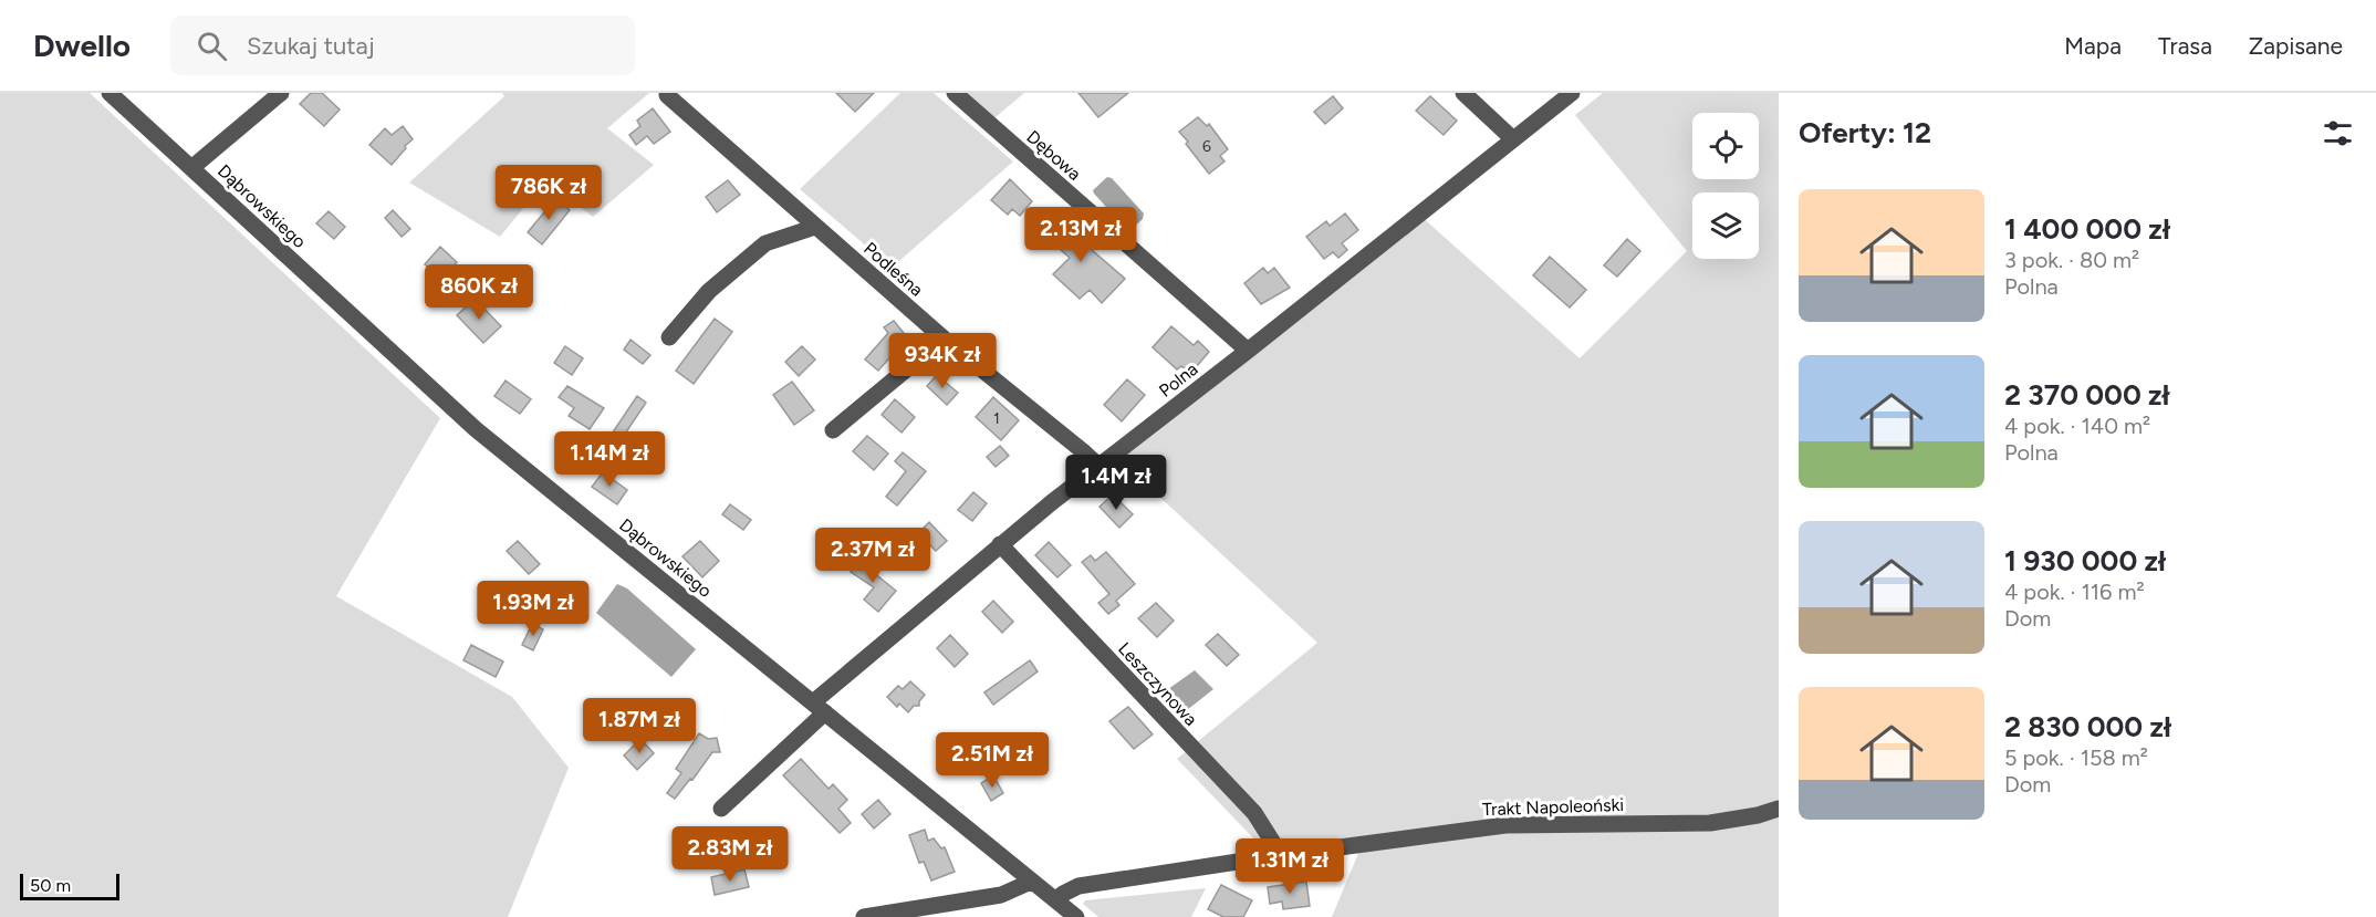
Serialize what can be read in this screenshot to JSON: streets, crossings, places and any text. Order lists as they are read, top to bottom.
{
  "streets": {
    "street": [
      "Dębowa",
      "Dąbrowskiego",
      "Podleśna",
      "Polna",
      "Leszczynowa",
      "Trakt Napoleoński"
    ]
  },
  "crossings": [
    ["Dębowa", "Polna"],
    ["Dąbrowskiego", "Polna"],
    ["Dąbrowskiego", "Trakt Napoleoński"],
    ["Podleśna", "Polna"],
    ["Polna", "Leszczynowa"],
    ["Leszczynowa", "Trakt Napoleoński"]
  ],
  "house_numbers": ["6", "1"],
  "scale_bar": "50 m",
  "page": {
    "header": "Dwello",
    "search": "Szukaj tutaj",
    "nav": ["Mapa", "Trasa", "Zapisane"],
    "heading": "Oferty: 12",
    "price": [
      "786K zł",
      "2.13M zł",
      "860K zł",
      "934K zł",
      "1.14M zł",
      "1.4M zł",
      "2.37M zł",
      "1.93M zł",
      "1.87M zł",
      "2.51M zł",
      "2.83M zł",
      "1.31M zł"
    ],
    "list": [
      {
        "name": "1 400 000 zł",
        "note": "3 pok. · 80 m² · Polna"
      },
      {
        "name": "2 370 000 zł",
        "note": "4 pok. · 140 m² · Polna"
      },
      {
        "name": "1 930 000 zł",
        "note": "4 pok. · 116 m² · Dom"
      },
      {
        "name": "2 830 000 zł",
        "note": "5 pok. · 158 m² · Dom"
      }
    ],
    "scale": "50 m"
  }
}
